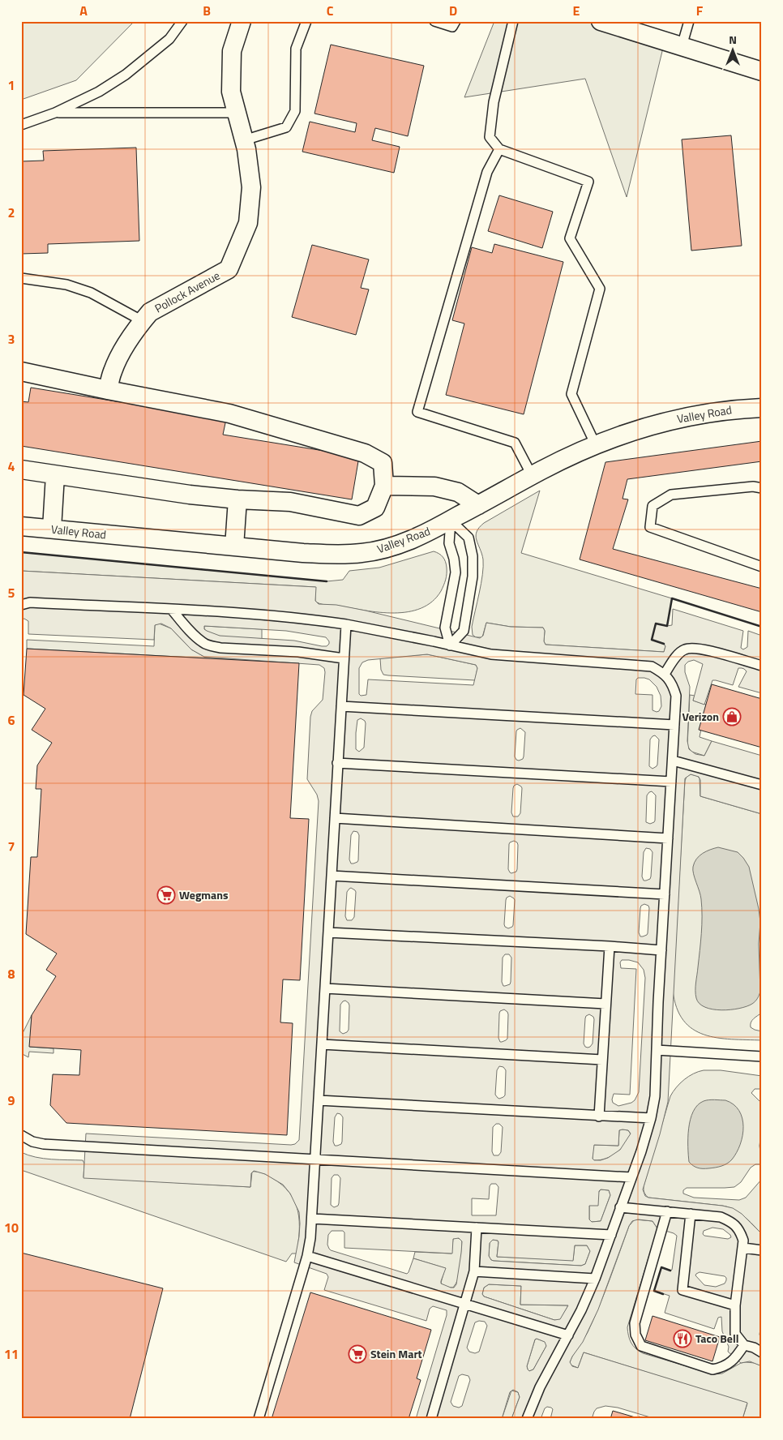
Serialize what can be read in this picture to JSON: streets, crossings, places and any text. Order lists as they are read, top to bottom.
{
  "streets": {
    "street": ["Pollock Avenue", "Valley Road"]
  },
  "places": {
    "shop": ["Verizon"],
    "supermarket": ["Wegmans", "Stein Mart"],
    "restaurant": ["Taco Bell"]
  },
  "north": "top",
  "grid": {
    "columns": [
      "A",
      "B",
      "C",
      "D",
      "E",
      "F"
    ],
    "rows": [
      "1",
      "2",
      "3",
      "4",
      "5",
      "6",
      "7",
      "8",
      "9",
      "10",
      "11"
    ]
  }
}
